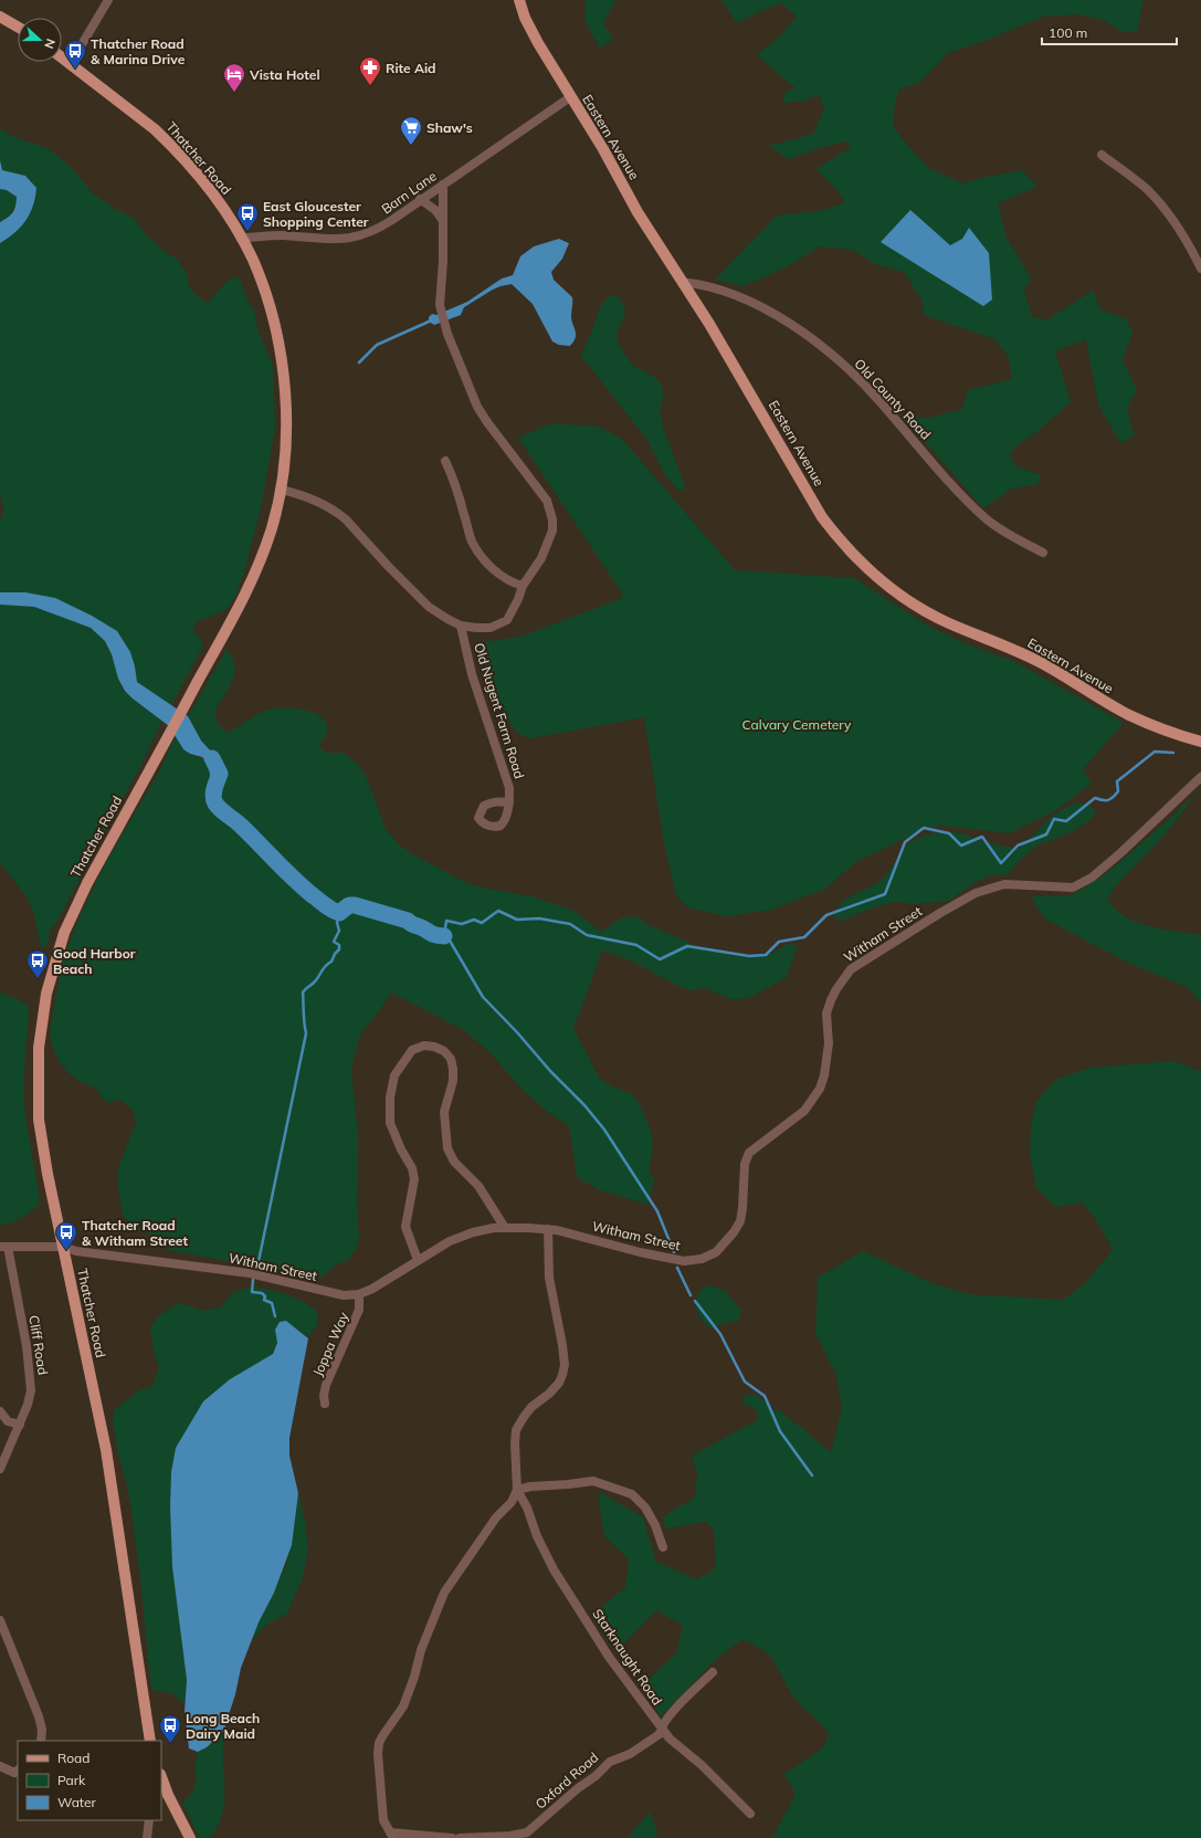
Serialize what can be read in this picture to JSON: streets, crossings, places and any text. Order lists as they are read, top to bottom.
{
  "streets": {
    "main road": ["Eastern Avenue", "Thatcher Road"],
    "street": [
      "Barn Lane",
      "Old County Road",
      "Old Nugent Farm Road",
      "Witham Street",
      "Joppa Way",
      "Cliff Road",
      "Starknaught Road",
      "Oxford Road"
    ]
  },
  "crossings": [
    ["Eastern Avenue", "Barn Lane"],
    ["Eastern Avenue", "Old County Road"],
    ["Thatcher Road", "Barn Lane"],
    ["Thatcher Road", "Old Nugent Farm Road"],
    ["Thatcher Road", "Witham Street"],
    ["Barn Lane", "Old Nugent Farm Road"],
    ["Witham Street", "Joppa Way"],
    ["Witham Street", "Cliff Road"],
    ["Starknaught Road", "Oxford Road"]
  ],
  "parks": ["Calvary Cemetery"],
  "places": {
    "bus stop": [
      "Thatcher Road & Marina Drive",
      "East Gloucester Shopping Center",
      "Good Harbor Beach",
      "Thatcher Road & Witham Street",
      "Long Beach Dairy Maid"
    ],
    "pharmacy": ["Rite Aid"],
    "hotel": ["Vista Hotel"],
    "supermarket": ["Shaw's"]
  },
  "legend": ["Road", "Park", "Water"],
  "scale_bar": "100 m",
  "north": "right"
}
